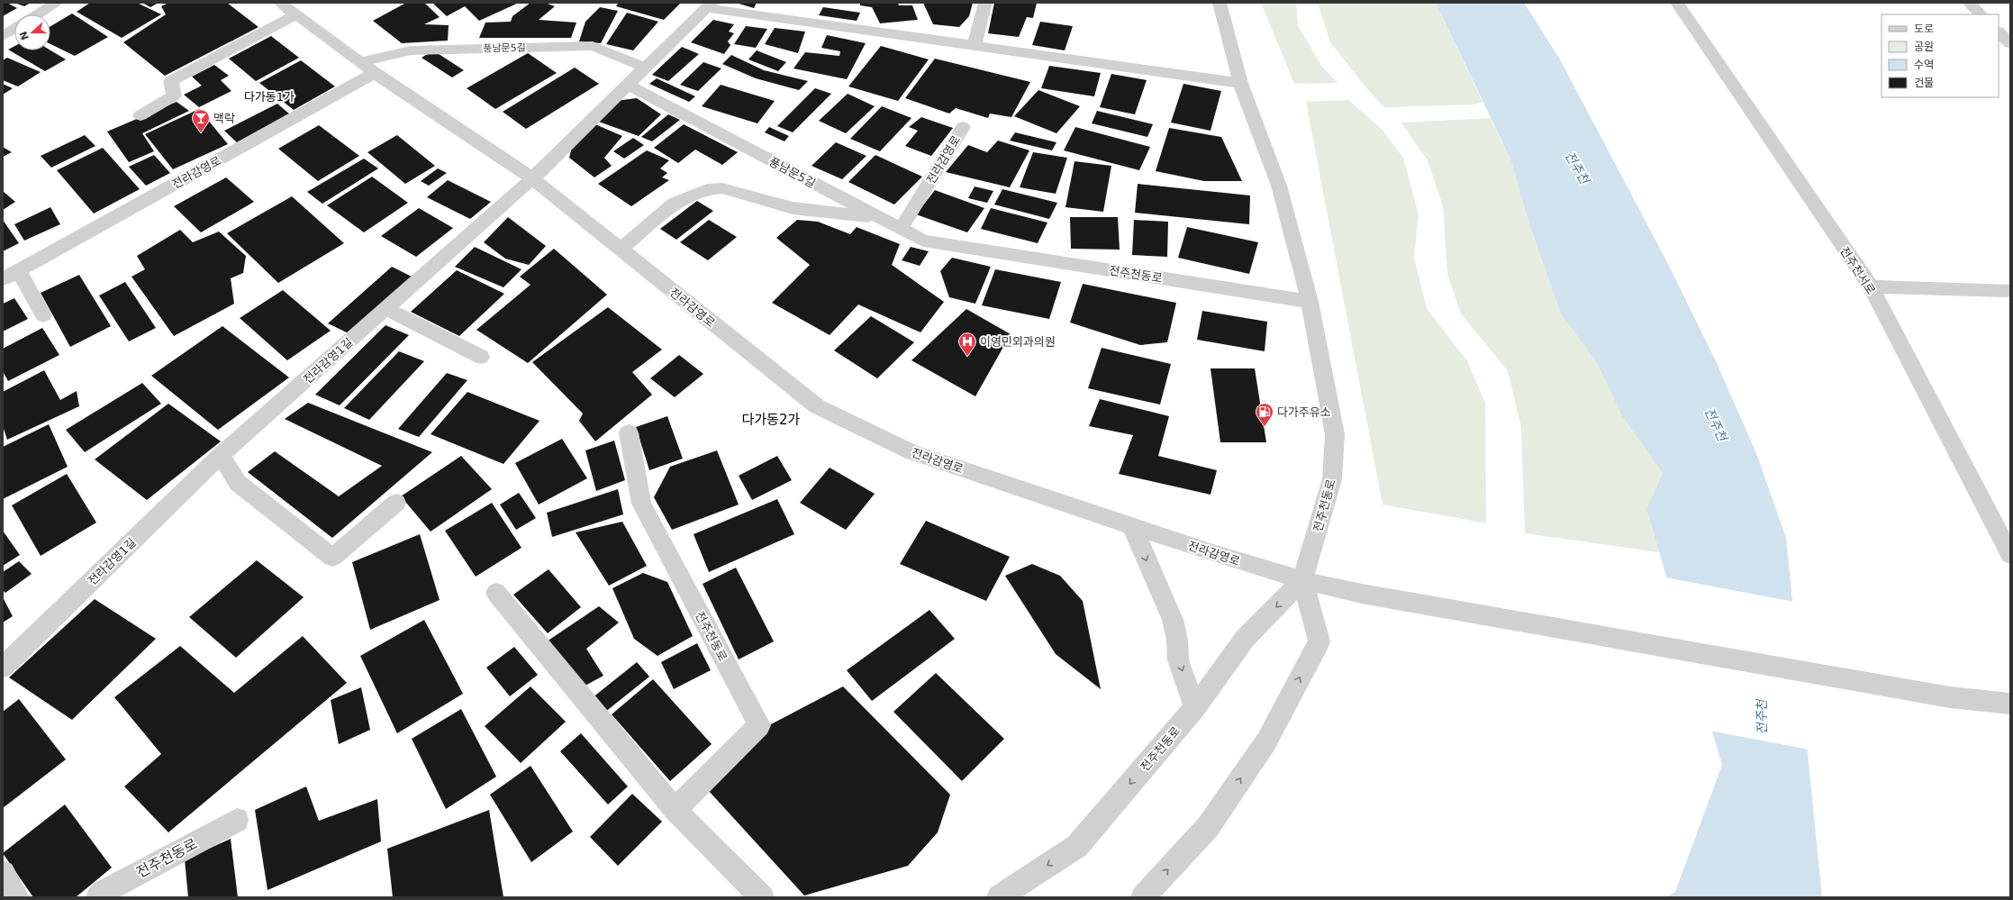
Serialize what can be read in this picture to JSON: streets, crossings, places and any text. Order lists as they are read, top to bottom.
{
  "streets": {
    "street": [
      "풍남문5길",
      "전라감영로",
      "전주천서로",
      "전주천동로",
      "전라감영1길"
    ]
  },
  "crossings": [
    ["풍남문5길", "전라감영로"],
    ["풍남문5길", "전주천동로"],
    ["전라감영로", "전주천동로"],
    ["전라감영로", "전라감영1길"]
  ],
  "districts": ["다가동1가", "다가동2가"],
  "water": ["전주천"],
  "places": {
    "bar": ["맥락"],
    "hospital": ["이영민외과의원"],
    "fuel station": ["다가주유소"]
  },
  "legend": [
    "도로",
    "공원",
    "수역",
    "건물"
  ],
  "north": "left"
}
